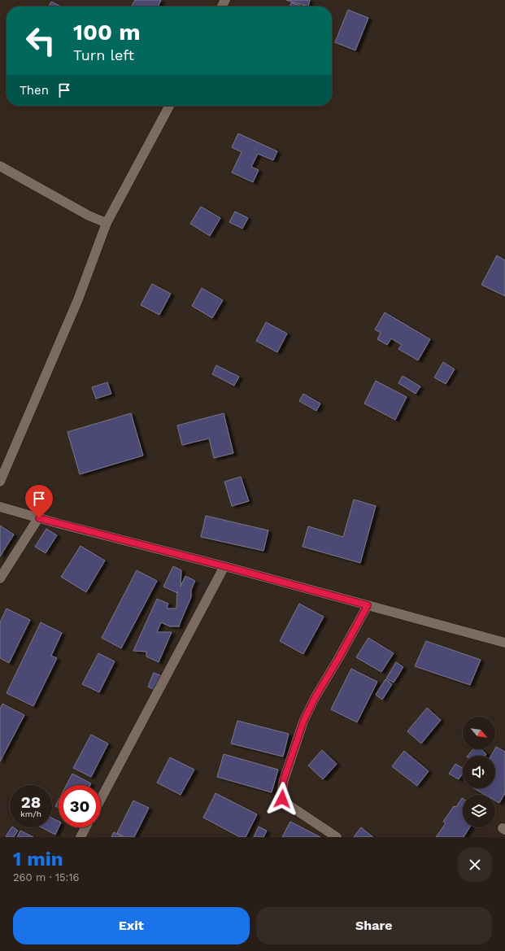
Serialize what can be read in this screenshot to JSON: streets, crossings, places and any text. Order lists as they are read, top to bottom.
{
  "north": "bottom right",
  "page": {
    "turn": ["100 m", "Turn left"],
    "then": "Then",
    "speed": "28 km/h",
    "limit": "30",
    "heading": ["1 min", "260 m · 15:16"],
    "buttons": ["Exit", "Share"]
  }
}
